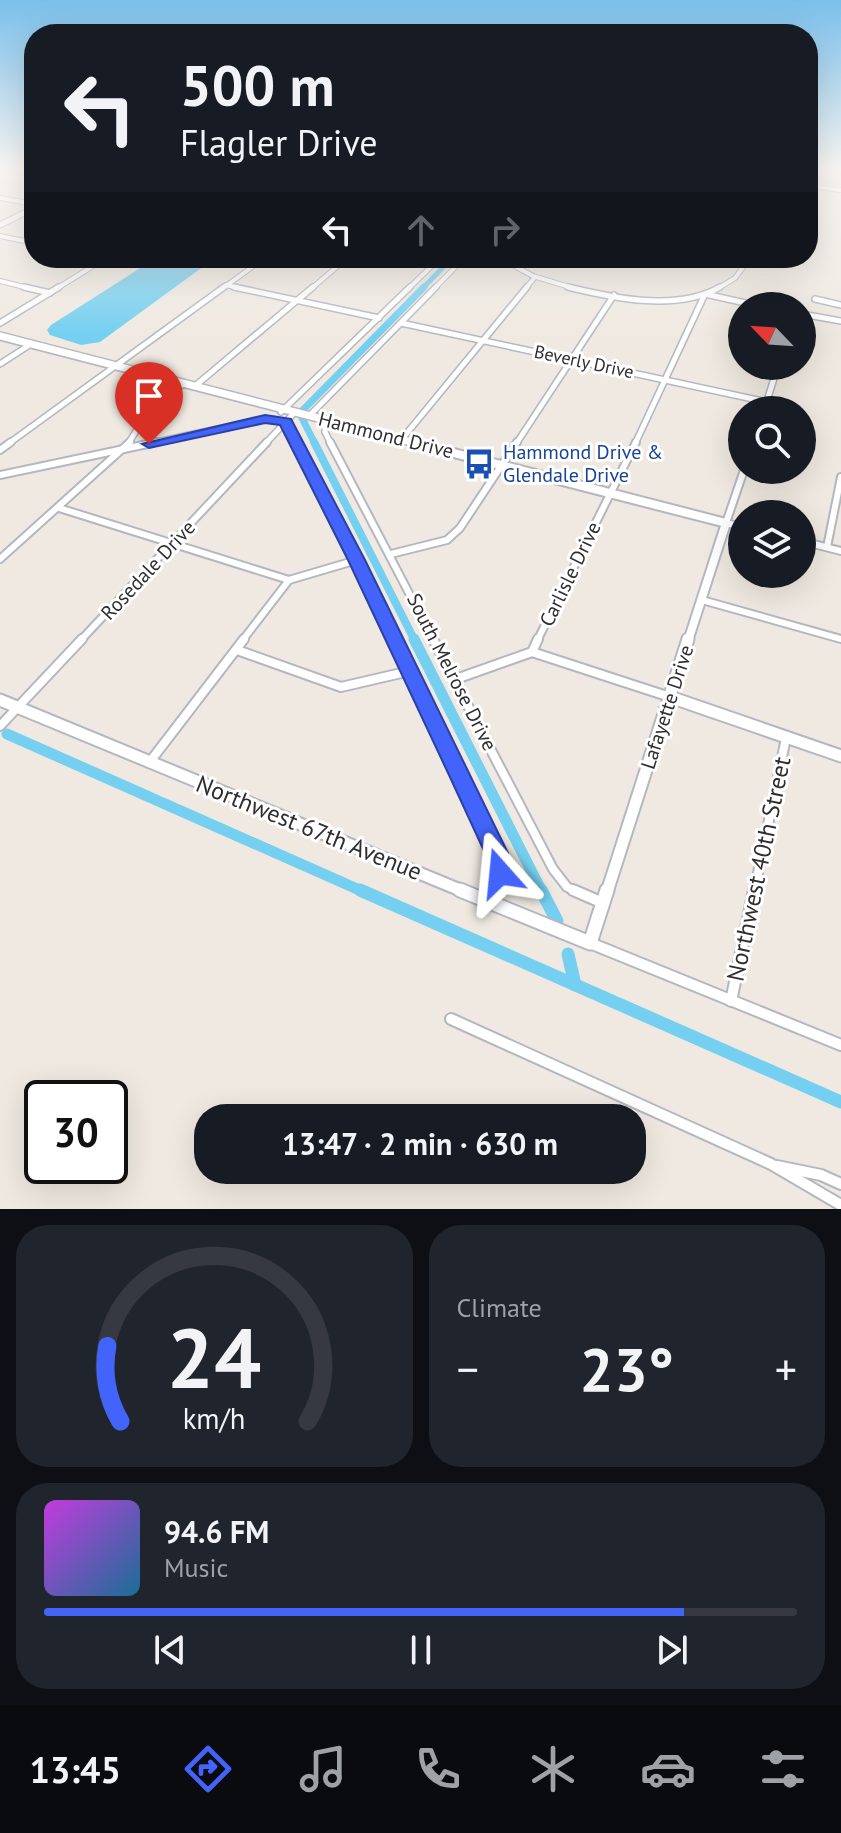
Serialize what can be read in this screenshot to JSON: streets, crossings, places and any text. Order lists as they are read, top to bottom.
{
  "streets": {
    "street": [
      "Beverly Drive",
      "Hammond Drive",
      "Rosedale Drive",
      "Carlisle Drive",
      "South Melrose Drive",
      "Lafayette Drive",
      "Northwest 67th Avenue",
      "Northwest 40th Street"
    ]
  },
  "crossings": [
    ["Beverly Drive", "Carlisle Drive"],
    ["Hammond Drive", "Rosedale Drive"],
    ["Hammond Drive", "Carlisle Drive"],
    ["Hammond Drive", "South Melrose Drive"],
    ["Hammond Drive", "Lafayette Drive"],
    ["Rosedale Drive", "Northwest 67th Avenue"],
    ["Carlisle Drive", "South Melrose Drive"],
    ["South Melrose Drive", "Lafayette Drive"],
    ["Lafayette Drive", "Northwest 67th Avenue"],
    ["Northwest 67th Avenue", "Northwest 40th Street"]
  ],
  "places": {
    "bus stop": ["Hammond Drive & Glendale Drive"]
  },
  "north": "top left",
  "page": {
    "turn": ["500 m", "Flagler Drive"],
    "limit": "30",
    "trip": "13:47 · 2 min · 630 m",
    "tile": "Climate",
    "heat": ["−", "23°", "+"],
    "song": ["94.6 FM", "Music"],
    "tabs": "13:45",
    "gauge": ["24", "km/h"]
  }
}
